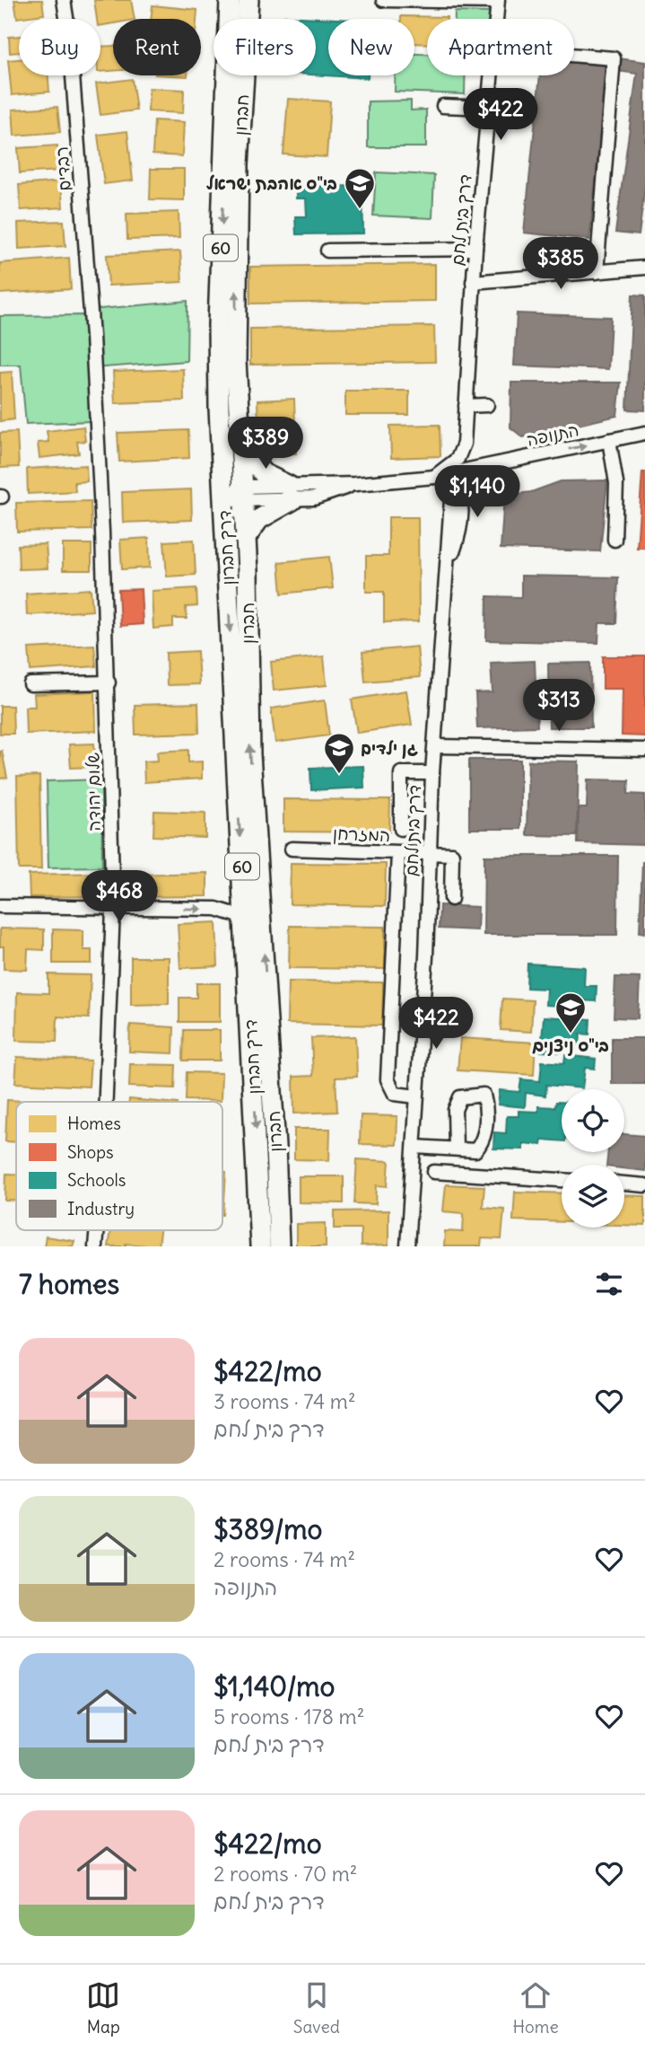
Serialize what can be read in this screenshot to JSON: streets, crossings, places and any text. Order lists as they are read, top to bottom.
{
  "streets": {
    "highway": ["חברון", "60", "דרך חברון"],
    "street": [
      "רבדים",
      "דרך בית לחם",
      "התנופה",
      "שלום יהודה",
      "המזרחן"
    ]
  },
  "crossings": [
    ["חברון", "התנופה"],
    ["רבדים", "שלום יהודה"],
    ["דרך בית לחם", "התנופה"],
    ["דרך בית לחם", "המזרחן"],
    ["התנופה", "דרך חברון"]
  ],
  "one_way": ["חברון", "התנופה", "דרך חברון"],
  "places": {
    "school or university": ["בי\"ס אהבת ישראל", "גן ילדים", "בי\"ס ניצנים"]
  },
  "legend": [
    "Homes",
    "Shops",
    "Schools",
    "Industry"
  ],
  "page": {
    "chip": [
      "Buy",
      "Rent",
      "Filters",
      "New",
      "Apartment"
    ],
    "price": [
      "$422",
      "$385",
      "$389",
      "$1,140",
      "$313",
      "$468",
      "$422"
    ],
    "heading": "7 homes",
    "list": [
      {
        "name": "$422/mo",
        "note": "3 rooms · 74 m² · דרך בית לחם"
      },
      {
        "name": "$389/mo",
        "note": "2 rooms · 74 m² · התנופה"
      },
      {
        "name": "$1,140/mo",
        "note": "5 rooms · 178 m² · דרך בית לחם"
      },
      {
        "name": "$422/mo",
        "note": "2 rooms · 70 m² · דרך בית לחם"
      }
    ],
    "tabs": ["Map", "Saved", "Home"]
  }
}
